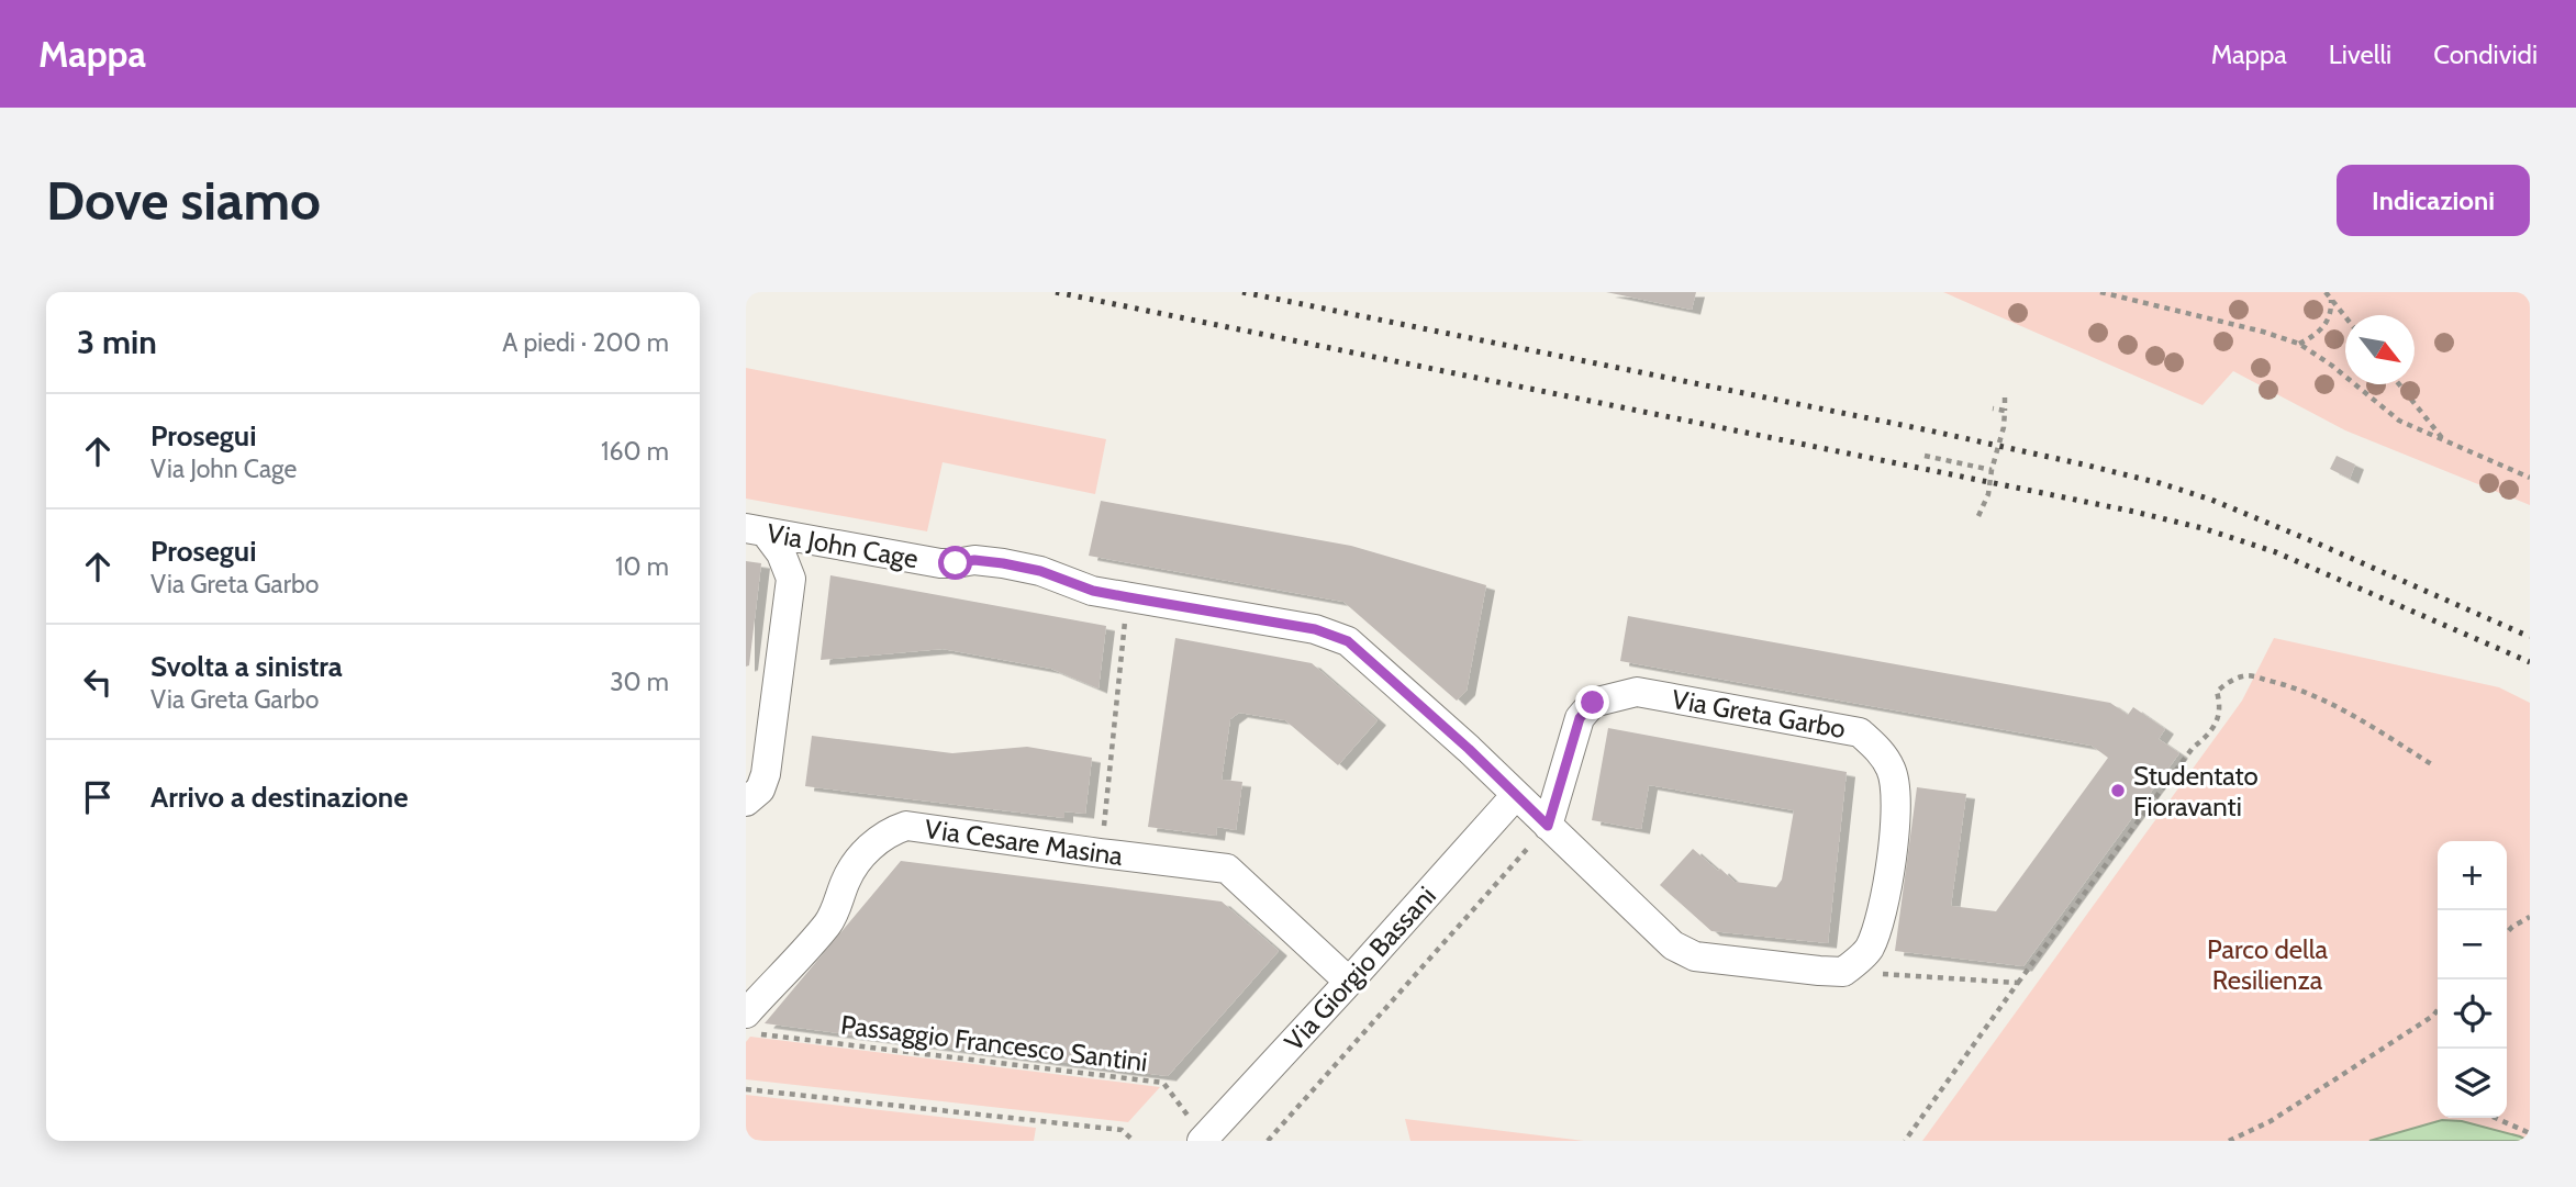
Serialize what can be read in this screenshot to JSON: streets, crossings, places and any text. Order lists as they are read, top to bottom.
{
  "streets": {
    "street": [
      "Via John Cage",
      "Via Greta Garbo",
      "Via Cesare Masina",
      "Via Giorgio Bassani"
    ],
    "path": ["Passaggio Francesco Santini"]
  },
  "crossings": [
    ["Via John Cage", "Via Giorgio Bassani"],
    ["Via Cesare Masina", "Via Giorgio Bassani"],
    ["Via Cesare Masina", "Passaggio Francesco Santini"],
    ["Via Giorgio Bassani", "Passaggio Francesco Santini"]
  ],
  "parks": ["Parco della Resilienza"],
  "places": ["Studentato Fioravanti"],
  "north": "bottom right",
  "page": {
    "header": "Mappa",
    "nav": ["Mappa", "Livelli", "Condividi"],
    "buttons": "Indicazioni",
    "title": "Dove siamo",
    "heading": ["3 min", "A piedi · 200 m"],
    "list": [
      ["Prosegui", "Via John Cage", "160 m"],
      ["Prosegui", "Via Greta Garbo", "10 m"],
      ["Svolta a sinistra", "Via Greta Garbo", "30 m"],
      "Arrivo a destinazione"
    ],
    "map_buttons": ["+", "−"]
  }
}
